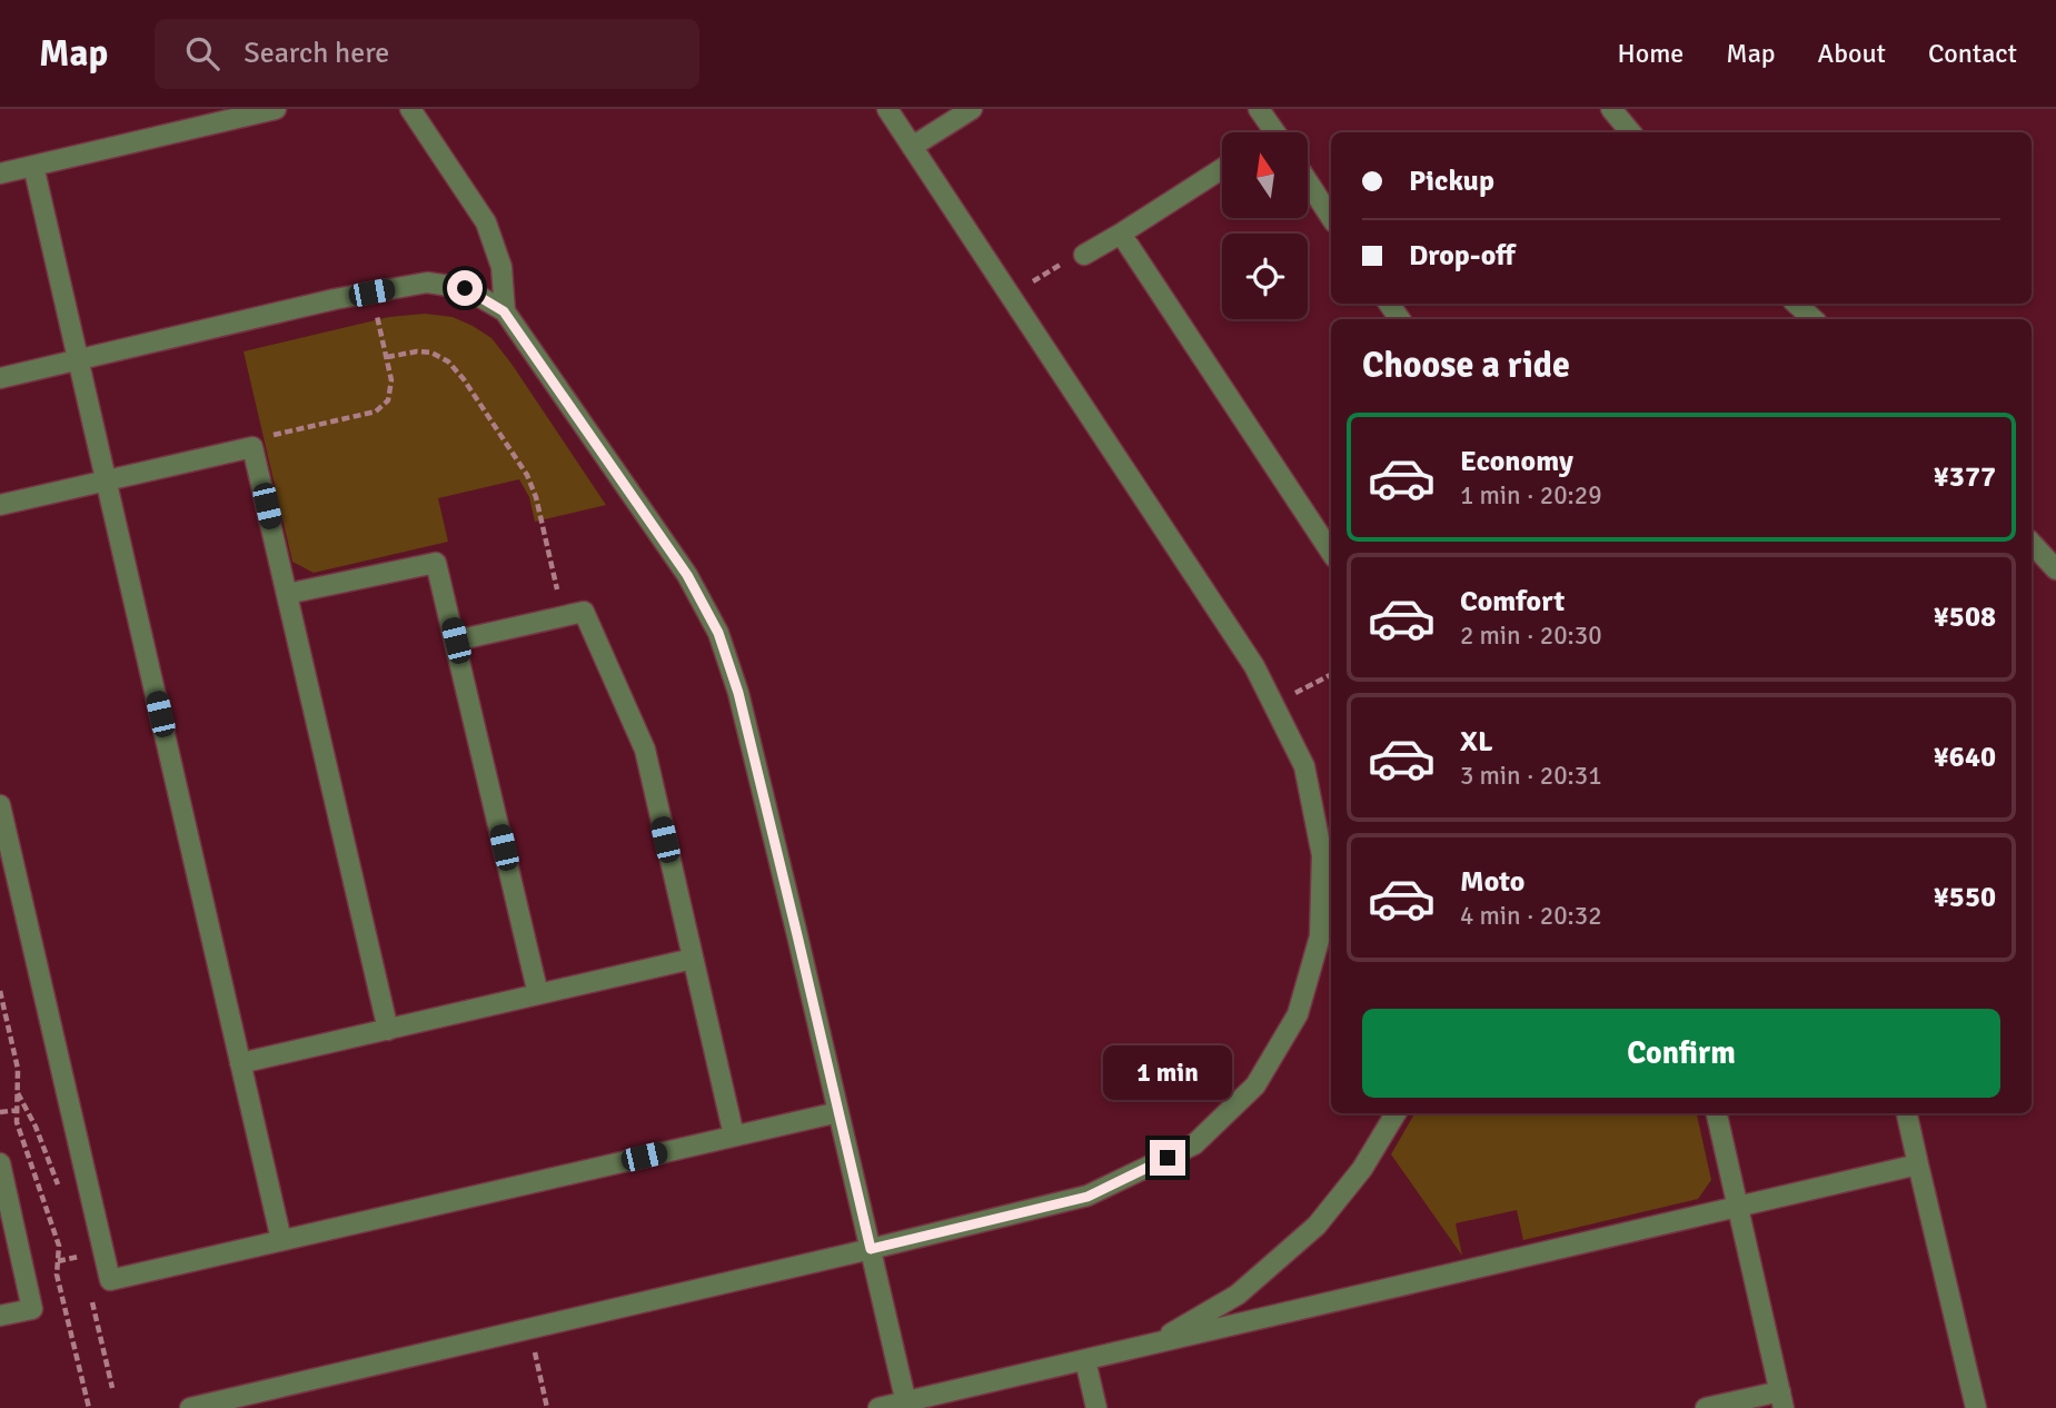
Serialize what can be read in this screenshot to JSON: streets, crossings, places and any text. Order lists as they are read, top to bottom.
{
  "north": "top",
  "page": {
    "header": "Map",
    "search": "Search here",
    "nav": [
      "Home",
      "Map",
      "About",
      "Contact"
    ],
    "banner": ["Pickup", "Drop-off"],
    "heading": "Choose a ride",
    "list": [
      {
        "name": "Economy",
        "note": "1 min · 20:29",
        "value": "¥377"
      },
      {
        "name": "Comfort",
        "note": "2 min · 20:30",
        "value": "¥508"
      },
      {
        "name": "XL",
        "note": "3 min · 20:31",
        "value": "¥640"
      },
      {
        "name": "Moto",
        "note": "4 min · 20:32",
        "value": "¥550"
      }
    ],
    "buttons": "Confirm",
    "bubble": "1 min"
  }
}
